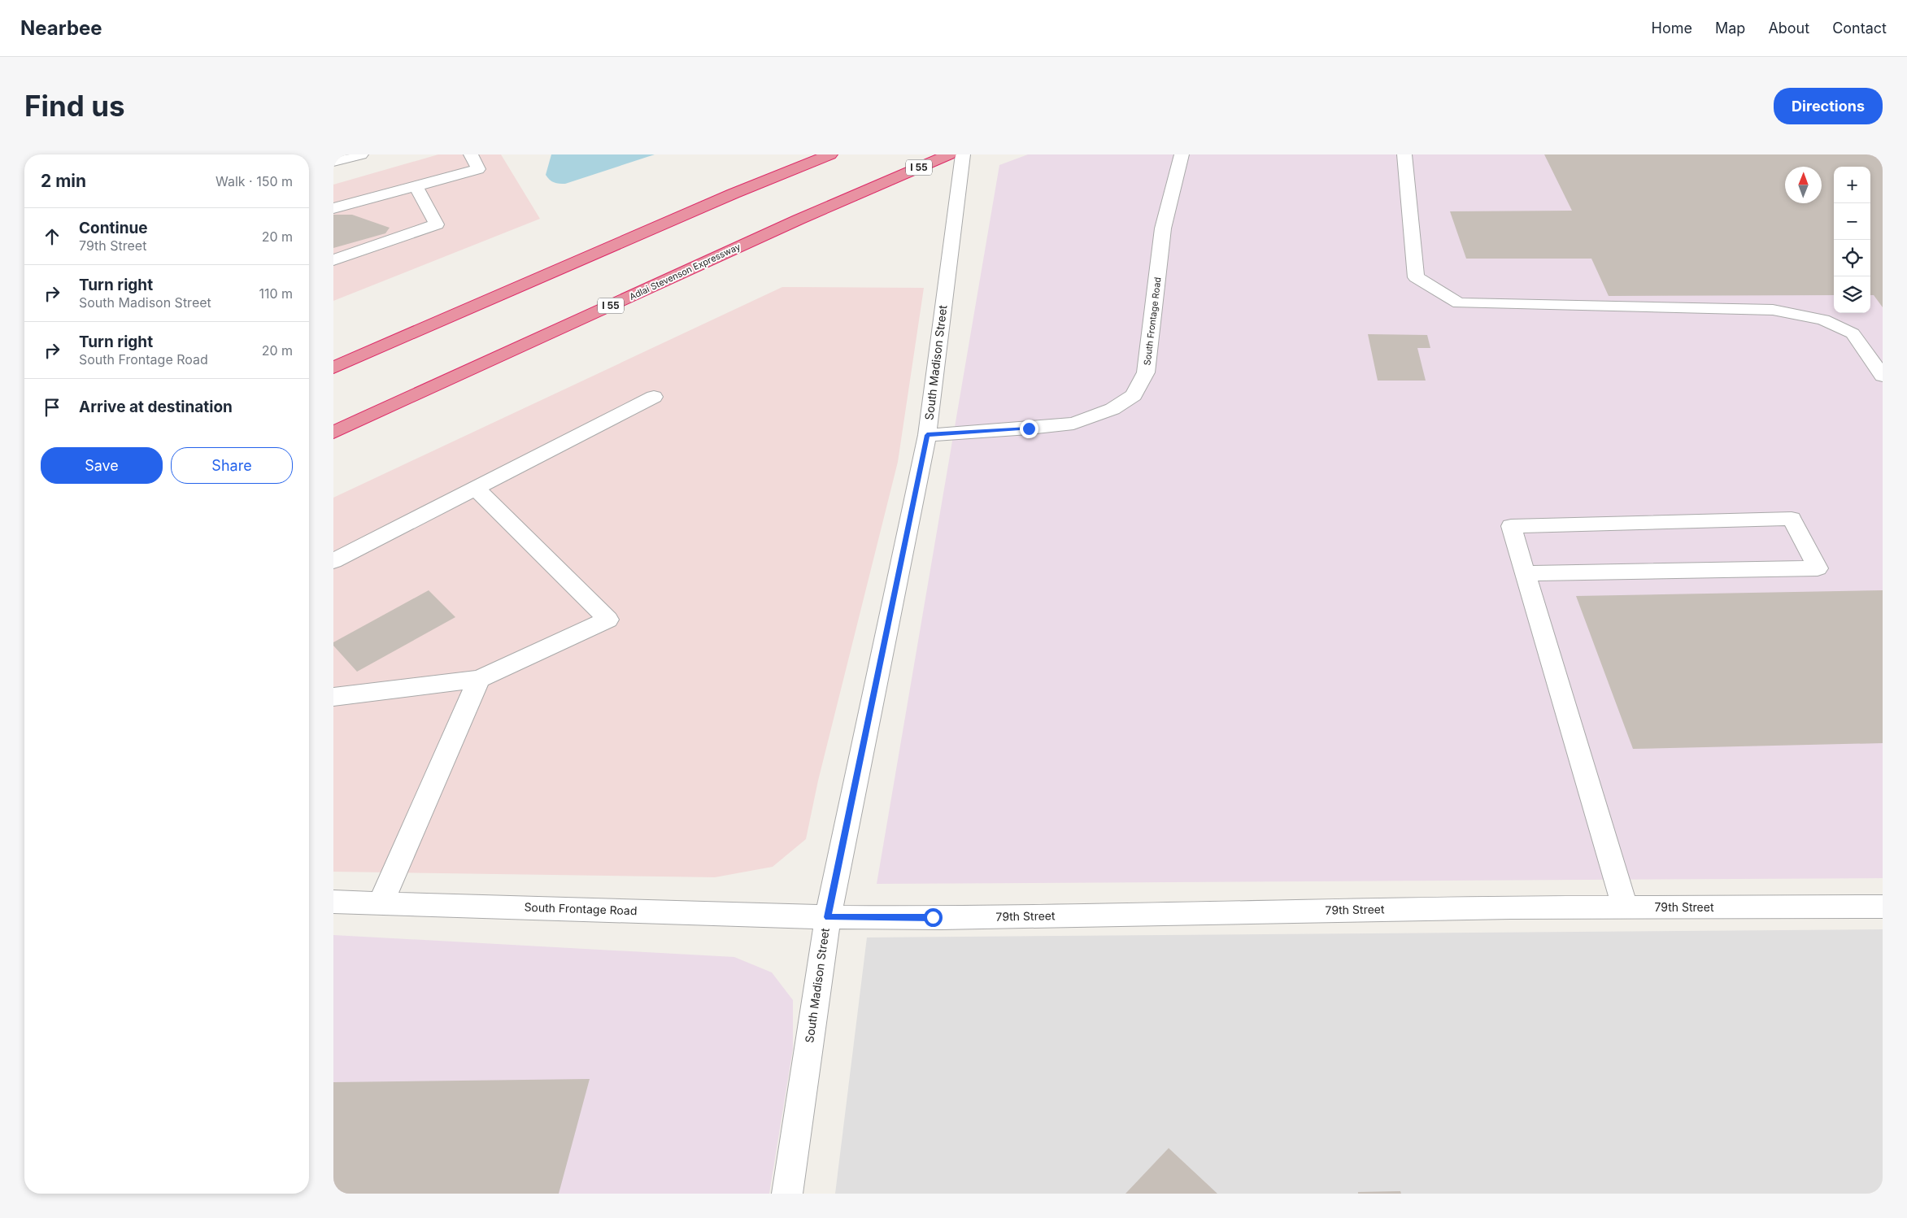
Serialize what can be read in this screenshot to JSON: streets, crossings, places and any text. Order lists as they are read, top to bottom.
{
  "streets": {
    "highway": ["I 55", "Adlai Stevenson Expressway"],
    "street": ["South Frontage Road", "South Madison Street", "79th Street"]
  },
  "crossings": [
    ["South Frontage Road", "South Madison Street"],
    ["South Frontage Road", "79th Street"],
    ["South Madison Street", "79th Street"]
  ],
  "north": "top",
  "page": {
    "header": "Nearbee",
    "nav": [
      "Home",
      "Map",
      "About",
      "Contact"
    ],
    "buttons": [
      "Directions",
      ["Save", "Share"]
    ],
    "title": "Find us",
    "heading": ["2 min", "Walk · 150 m"],
    "map_buttons": ["+", "−"],
    "list": [
      ["Continue", "79th Street", "20 m"],
      ["Turn right", "South Madison Street", "110 m"],
      ["Turn right", "South Frontage Road", "20 m"],
      "Arrive at destination"
    ]
  }
}
